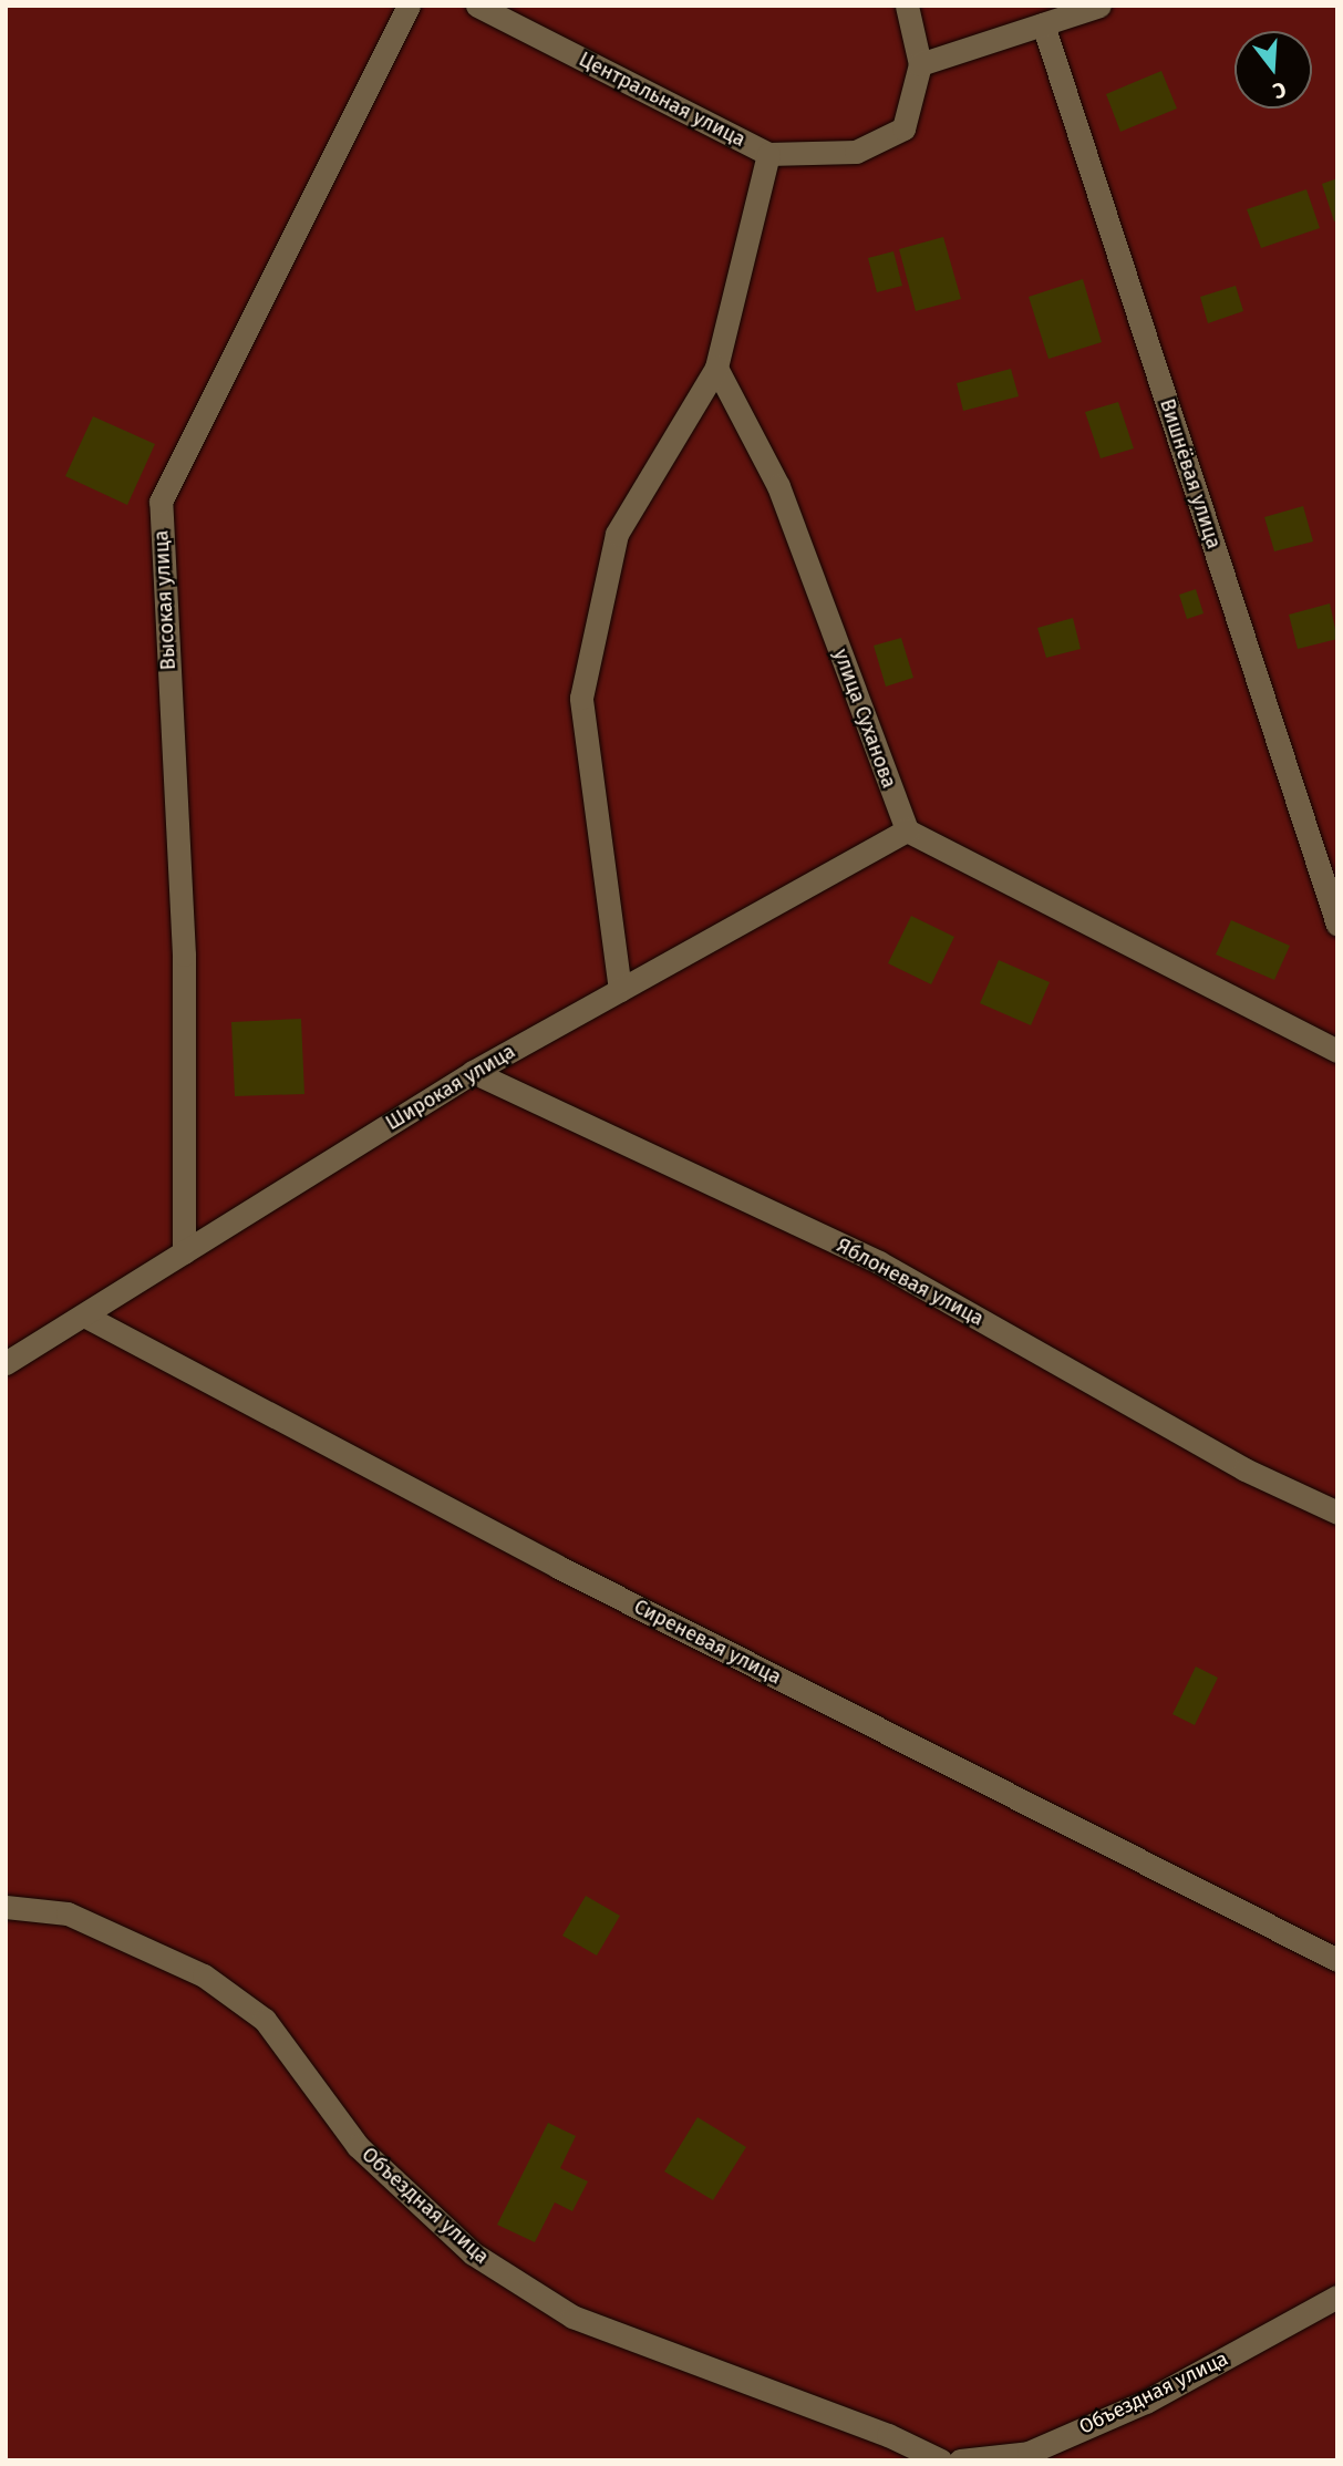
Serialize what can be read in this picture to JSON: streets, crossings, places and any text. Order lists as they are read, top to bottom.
{
  "streets": {
    "lane": [
      "Центральная улица",
      "Вишнёвая улица",
      "Высокая улица",
      "улица Суханова",
      "Широкая улица",
      "Яблоневая улица",
      "Сиреневая улица",
      "Объездная улица"
    ]
  },
  "crossings": [
    ["Высокая улица", "Широкая улица"],
    ["улица Суханова", "Широкая улица"],
    ["Широкая улица", "Яблоневая улица"],
    ["Широкая улица", "Сиреневая улица"]
  ],
  "north": "bottom"
}
